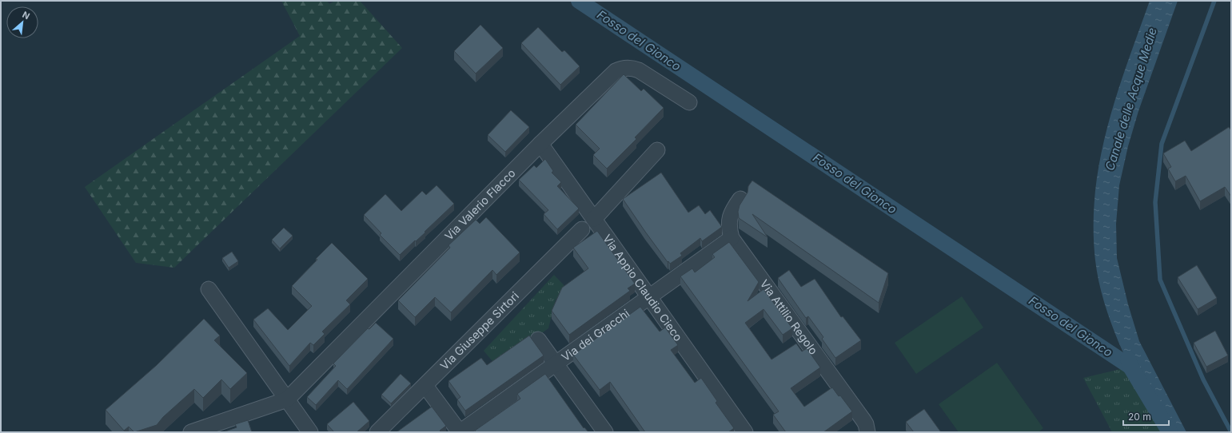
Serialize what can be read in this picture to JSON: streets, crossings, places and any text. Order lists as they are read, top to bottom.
{
  "streets": {
    "street": [
      "Via Valerio Flacco",
      "Via Appio Claudio Cieco",
      "Via Attilio Regolo",
      "Via Giuseppe Sirtori",
      "Via dei Gracchi"
    ]
  },
  "crossings": [
    ["Via Valerio Flacco", "Via Appio Claudio Cieco"],
    ["Via Appio Claudio Cieco", "Via dei Gracchi"],
    ["Via Attilio Regolo", "Via dei Gracchi"]
  ],
  "water": ["Fosso del Gionco", "Canale delle Acque Medie"],
  "scale_bar": "20 m",
  "north": "top right"
}
